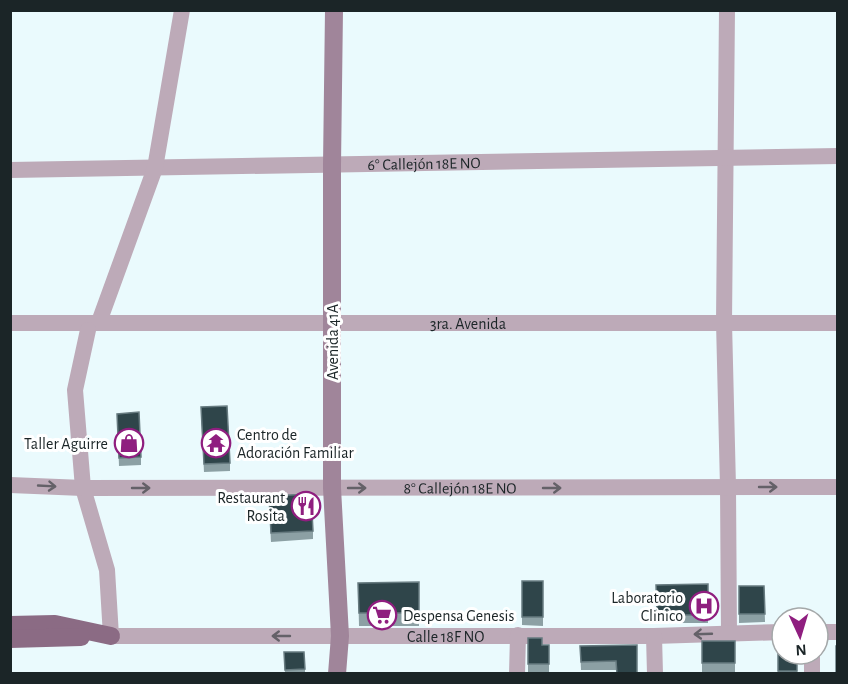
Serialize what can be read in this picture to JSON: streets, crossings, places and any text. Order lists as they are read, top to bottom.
{
  "streets": {
    "street": [
      "6° Callejón 18E NO",
      "3ra. Avenida",
      "Avenida 41A",
      "8° Callejón 18E NO",
      "Calle 18F NO"
    ]
  },
  "crossings": [
    ["6° Callejón 18E NO", "Avenida 41A"],
    ["3ra. Avenida", "Avenida 41A"],
    ["Avenida 41A", "8° Callejón 18E NO"],
    ["Avenida 41A", "Calle 18F NO"]
  ],
  "one_way": ["8° Callejón 18E NO", "Calle 18F NO"],
  "places": {
    "shop": ["Taller Aguirre"],
    "temple": ["Centro de Adoración Familiar"],
    "restaurant": ["Restaurant Rosita"],
    "hospital": ["Laboratorio Clinico"],
    "supermarket": ["Despensa Genesis"]
  },
  "north": "bottom"
}
